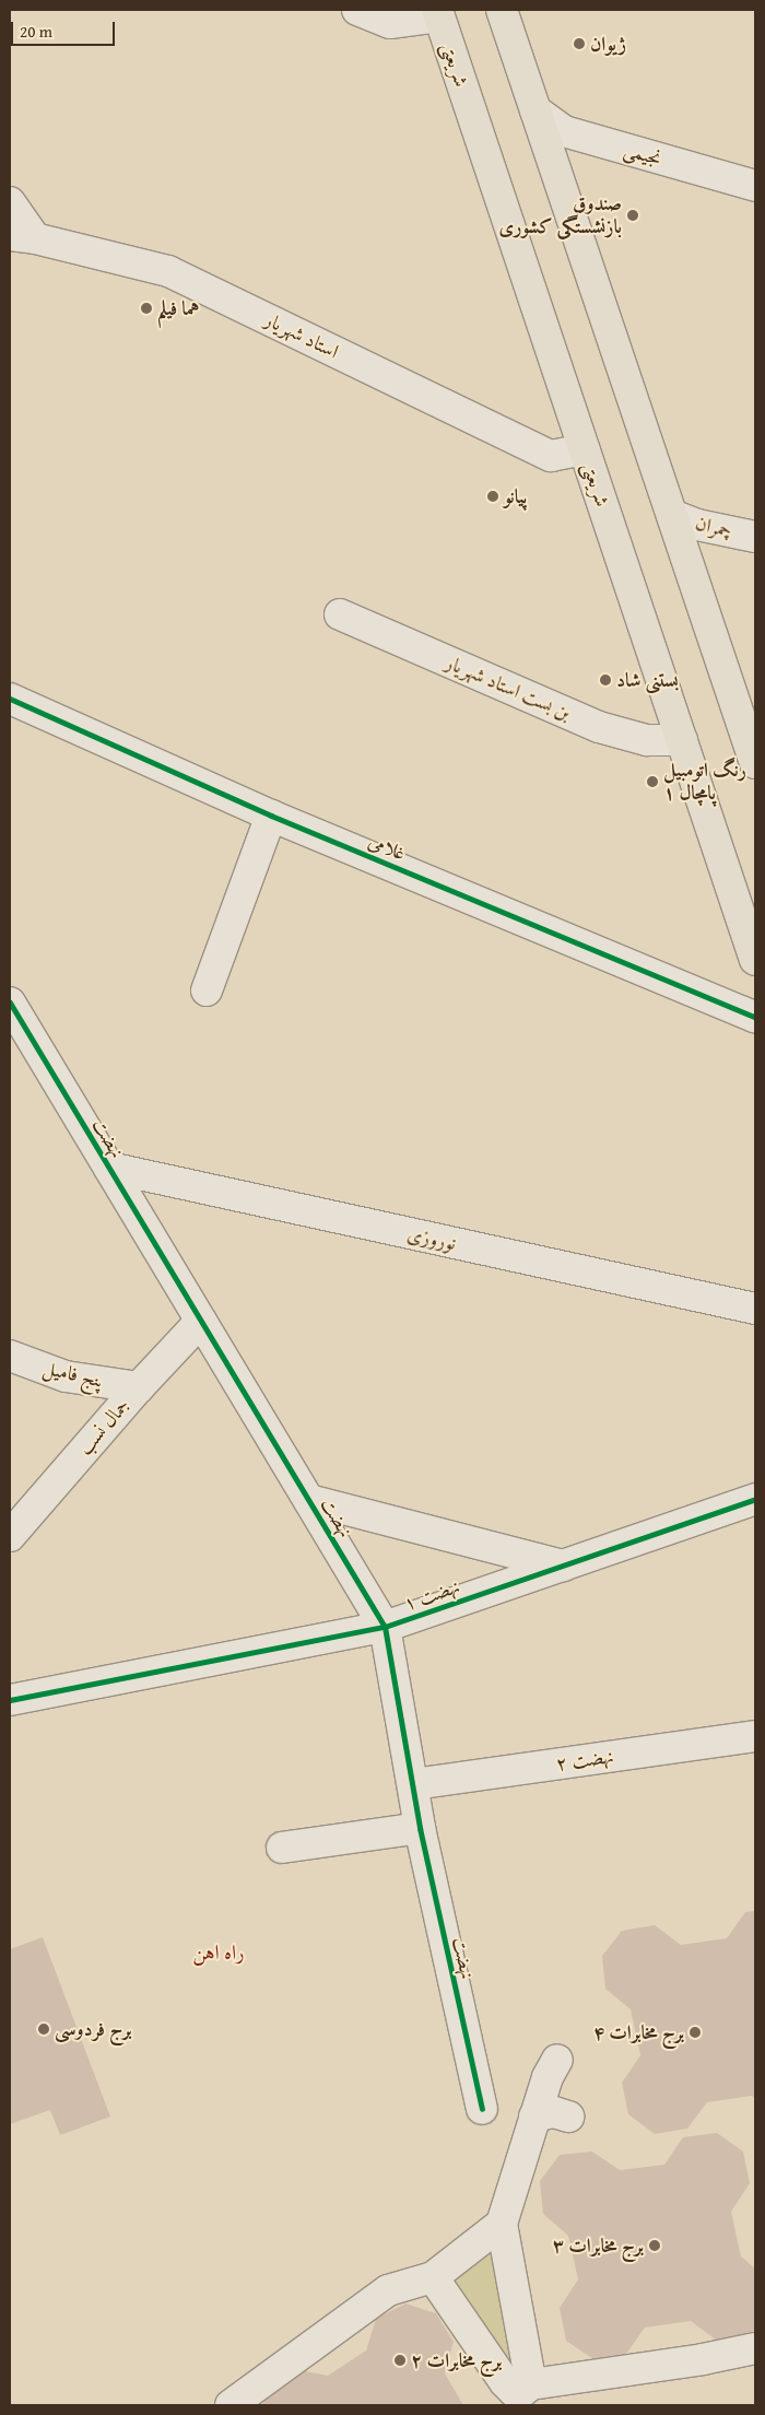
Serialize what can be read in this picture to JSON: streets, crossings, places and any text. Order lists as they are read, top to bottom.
{
  "streets": {
    "main road": ["شریعتی"],
    "street": [
      "نجیمی",
      "استاد شهریار",
      "چمران",
      "بن بست استاد شهریار",
      "غلامی",
      "نهضت",
      "نوروزی",
      "پنج فامیل",
      "جمال نسب",
      "نهضت ۱",
      "نهضت ۲"
    ]
  },
  "crossings": [
    ["شریعتی", "استاد شهریار"],
    ["شریعتی", "بن بست استاد شهریار"],
    ["نهضت", "نوروزی"],
    ["نهضت", "جمال نسب"],
    ["نهضت", "نهضت ۱"],
    ["نهضت", "نهضت ۲"],
    ["پنج فامیل", "جمال نسب"]
  ],
  "districts": ["راه اهن"],
  "places": [
    "ژیوان",
    "صندوق بازنشستگی کشوری",
    "هما فیلم",
    "پیانو",
    "بستنی شاد",
    "رنگ اتومبیل پامچال ۱",
    "برج فردوسی",
    "برج مخابرات ۴",
    "برج مخابرات ۳",
    "برج مخابرات ۲"
  ],
  "scale_bar": "20 m"
}
